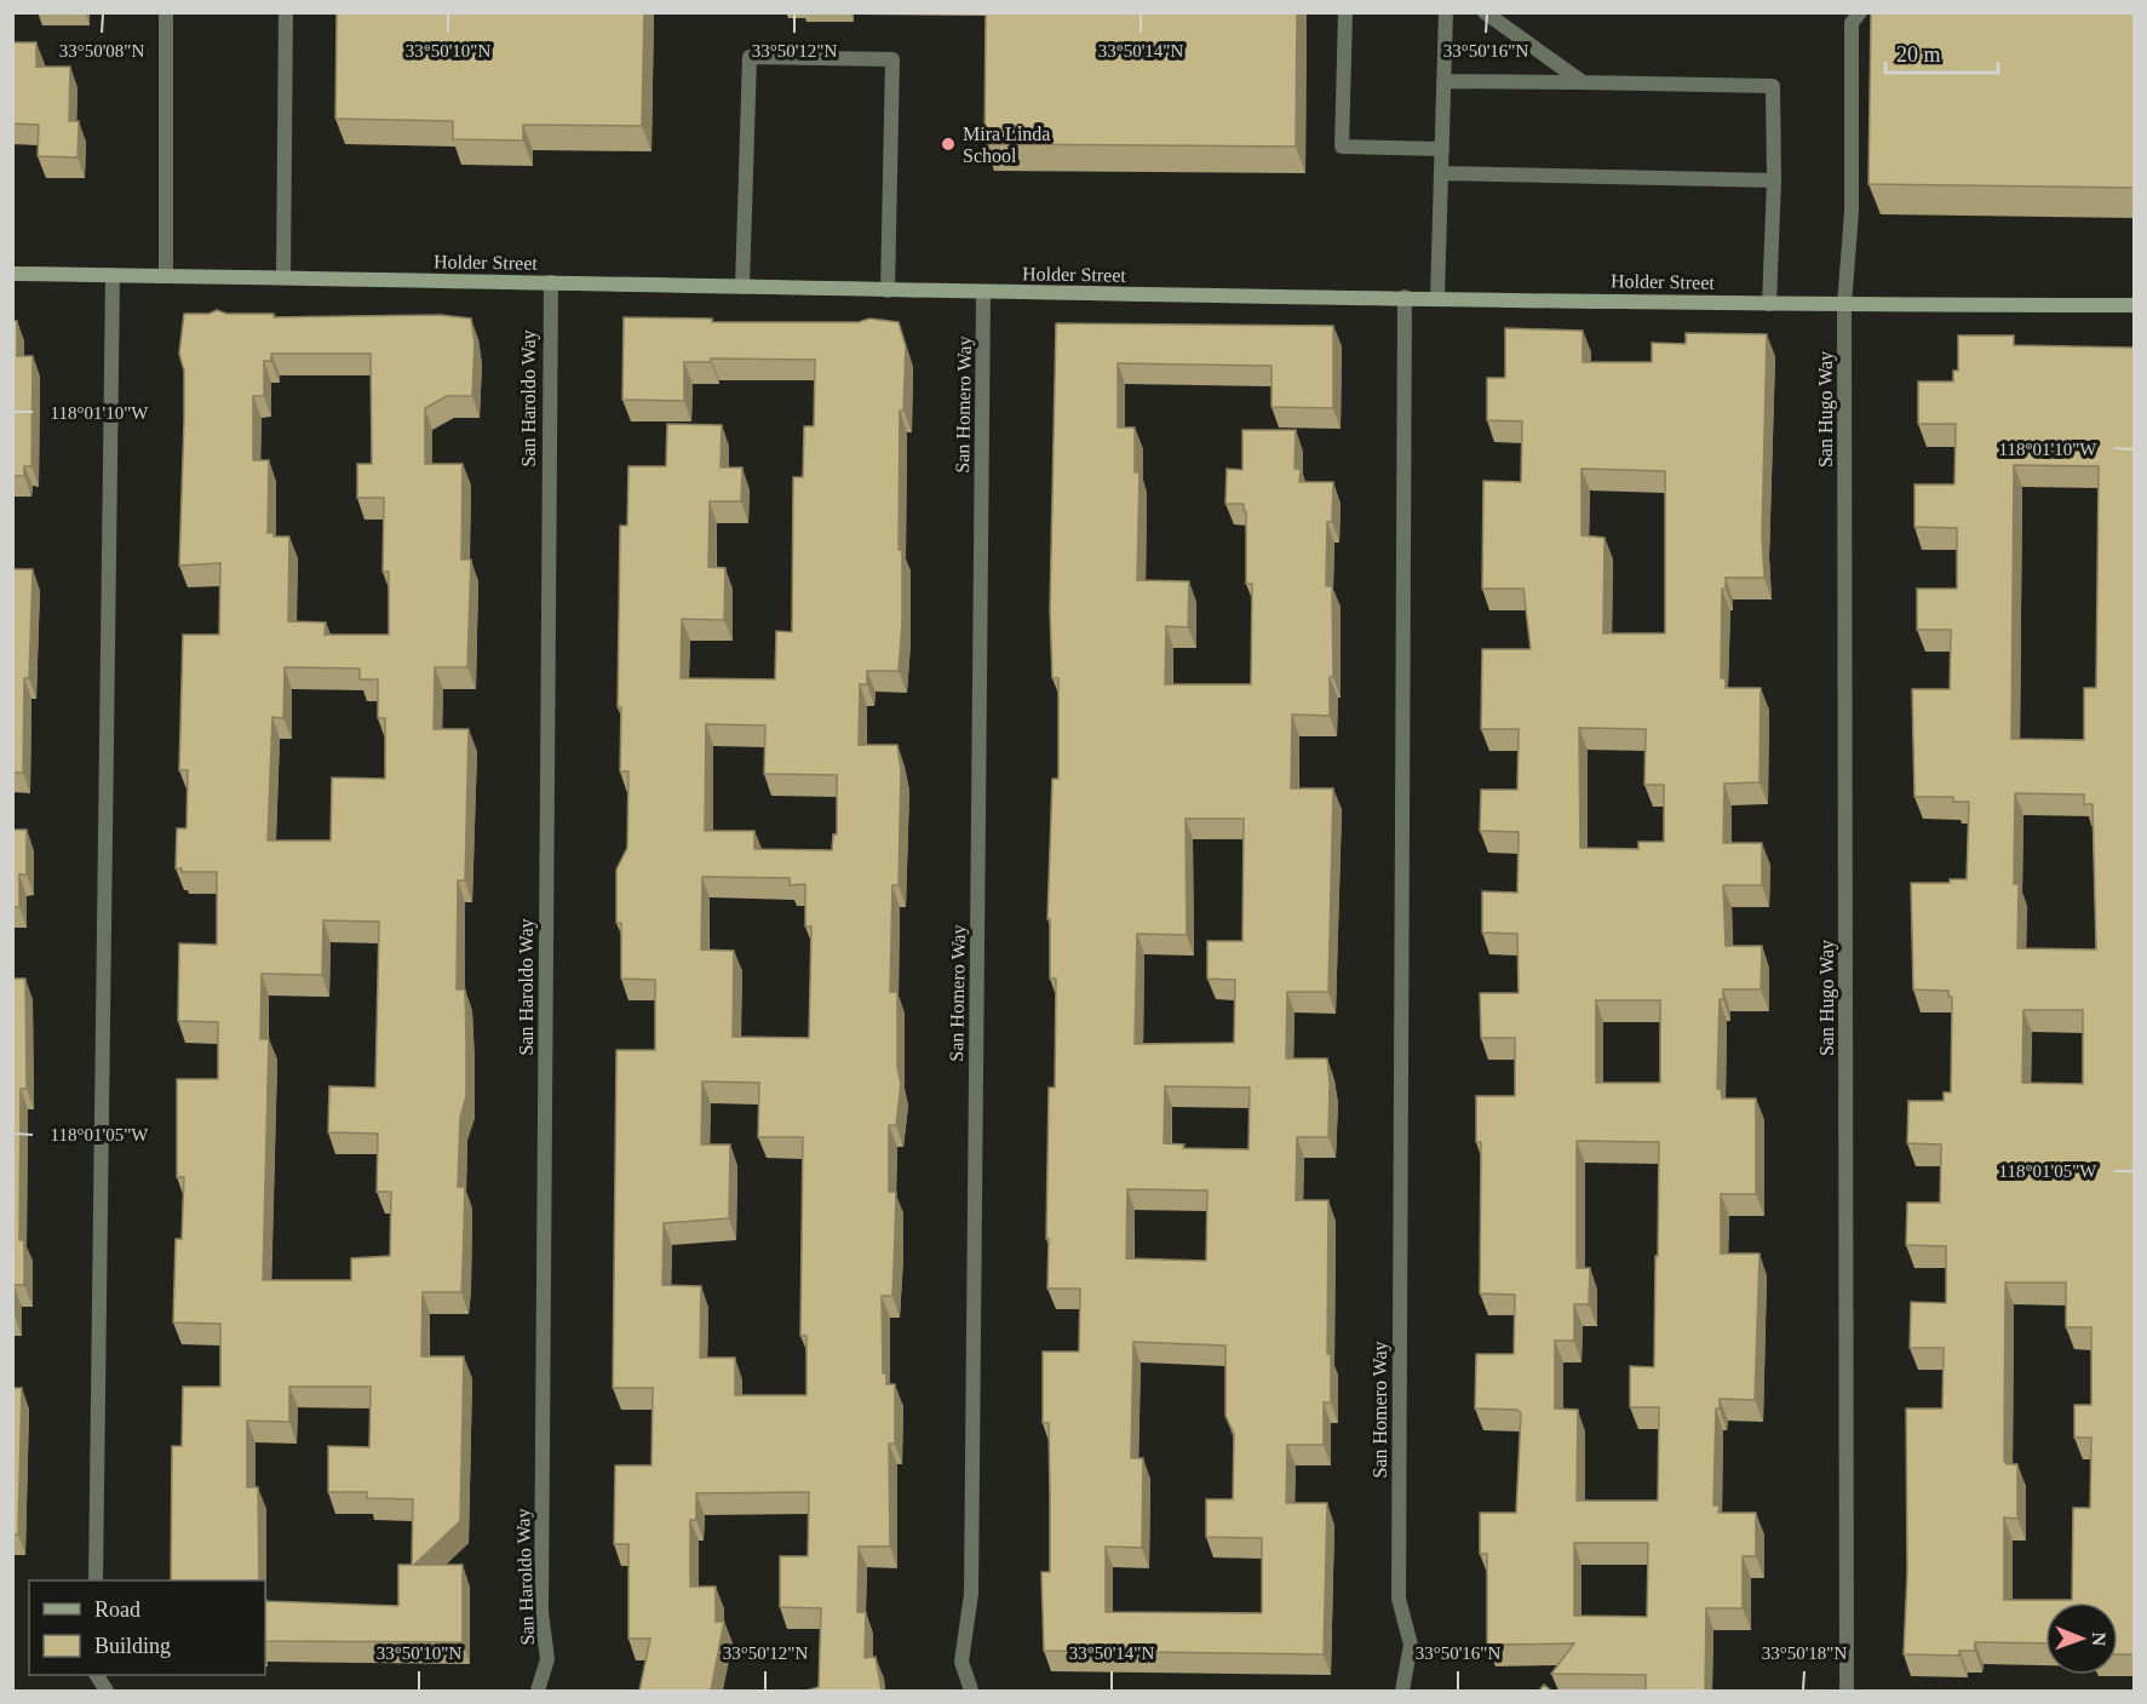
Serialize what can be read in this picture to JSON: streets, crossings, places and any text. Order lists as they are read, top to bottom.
{
  "streets": {
    "street": [
      "Holder Street",
      "San Haroldo Way",
      "San Homero Way",
      "San Hugo Way"
    ]
  },
  "crossings": [
    ["Holder Street", "San Haroldo Way"],
    ["Holder Street", "San Homero Way"],
    ["Holder Street", "San Hugo Way"]
  ],
  "places": ["Mira Linda School"],
  "legend": ["Road", "Building"],
  "scale_bar": "20 m",
  "north": "right",
  "coordinates": [
    "33°50'08\"N",
    "33°50'10\"N",
    "33°50'12\"N",
    "33°50'14\"N",
    "33°50'16\"N",
    "118°01'10\"W",
    "118°01'05\"W",
    "33°50'18\"N"
  ]
}
